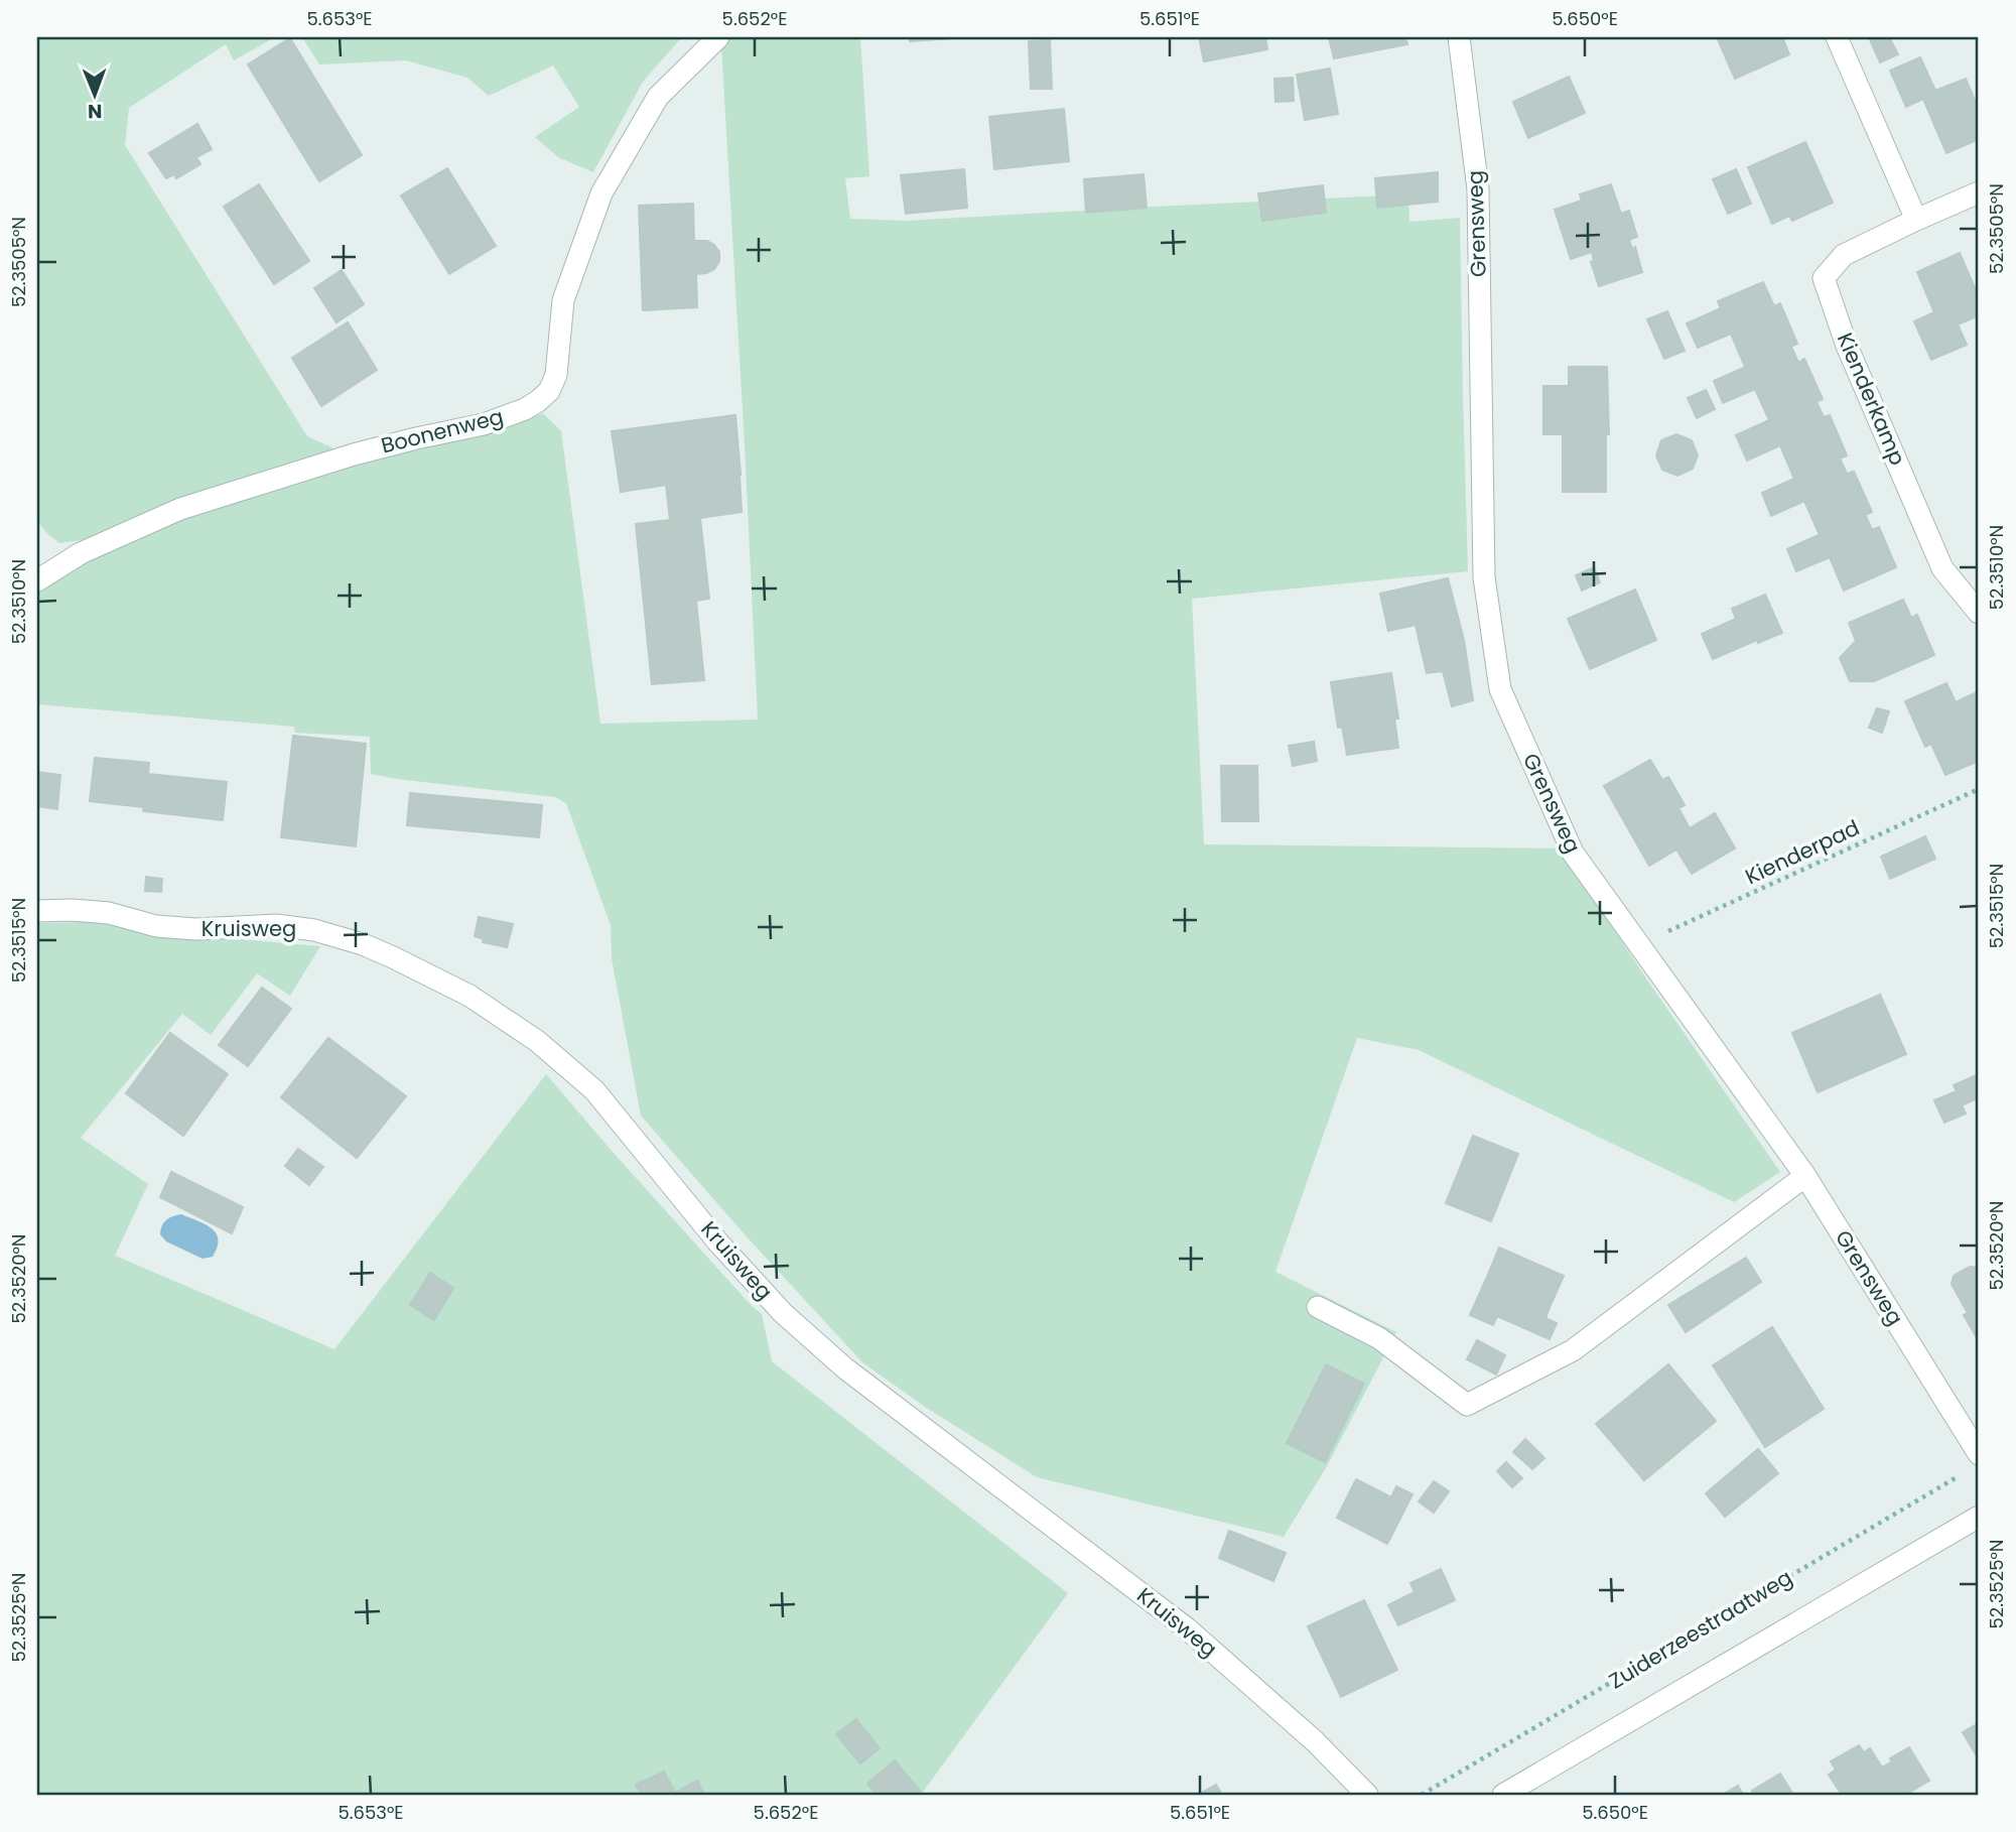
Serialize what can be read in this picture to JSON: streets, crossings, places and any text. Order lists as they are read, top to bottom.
{
  "streets": {
    "street": [
      "Grensweg",
      "Kienderkamp",
      "Boonenweg",
      "Kruisweg",
      "Zuiderzeestraatweg"
    ],
    "path": ["Kienderpad"]
  },
  "crossings": [
    ["Grensweg", "Kienderpad"],
    ["Grensweg", "Zuiderzeestraatweg"]
  ],
  "north": "bottom",
  "coordinates": [
    "5.653°E",
    "5.652°E",
    "5.651°E",
    "5.650°E",
    "52.3505°N",
    "52.3510°N",
    "52.3515°N",
    "52.3520°N",
    "52.3525°N"
  ]
}
